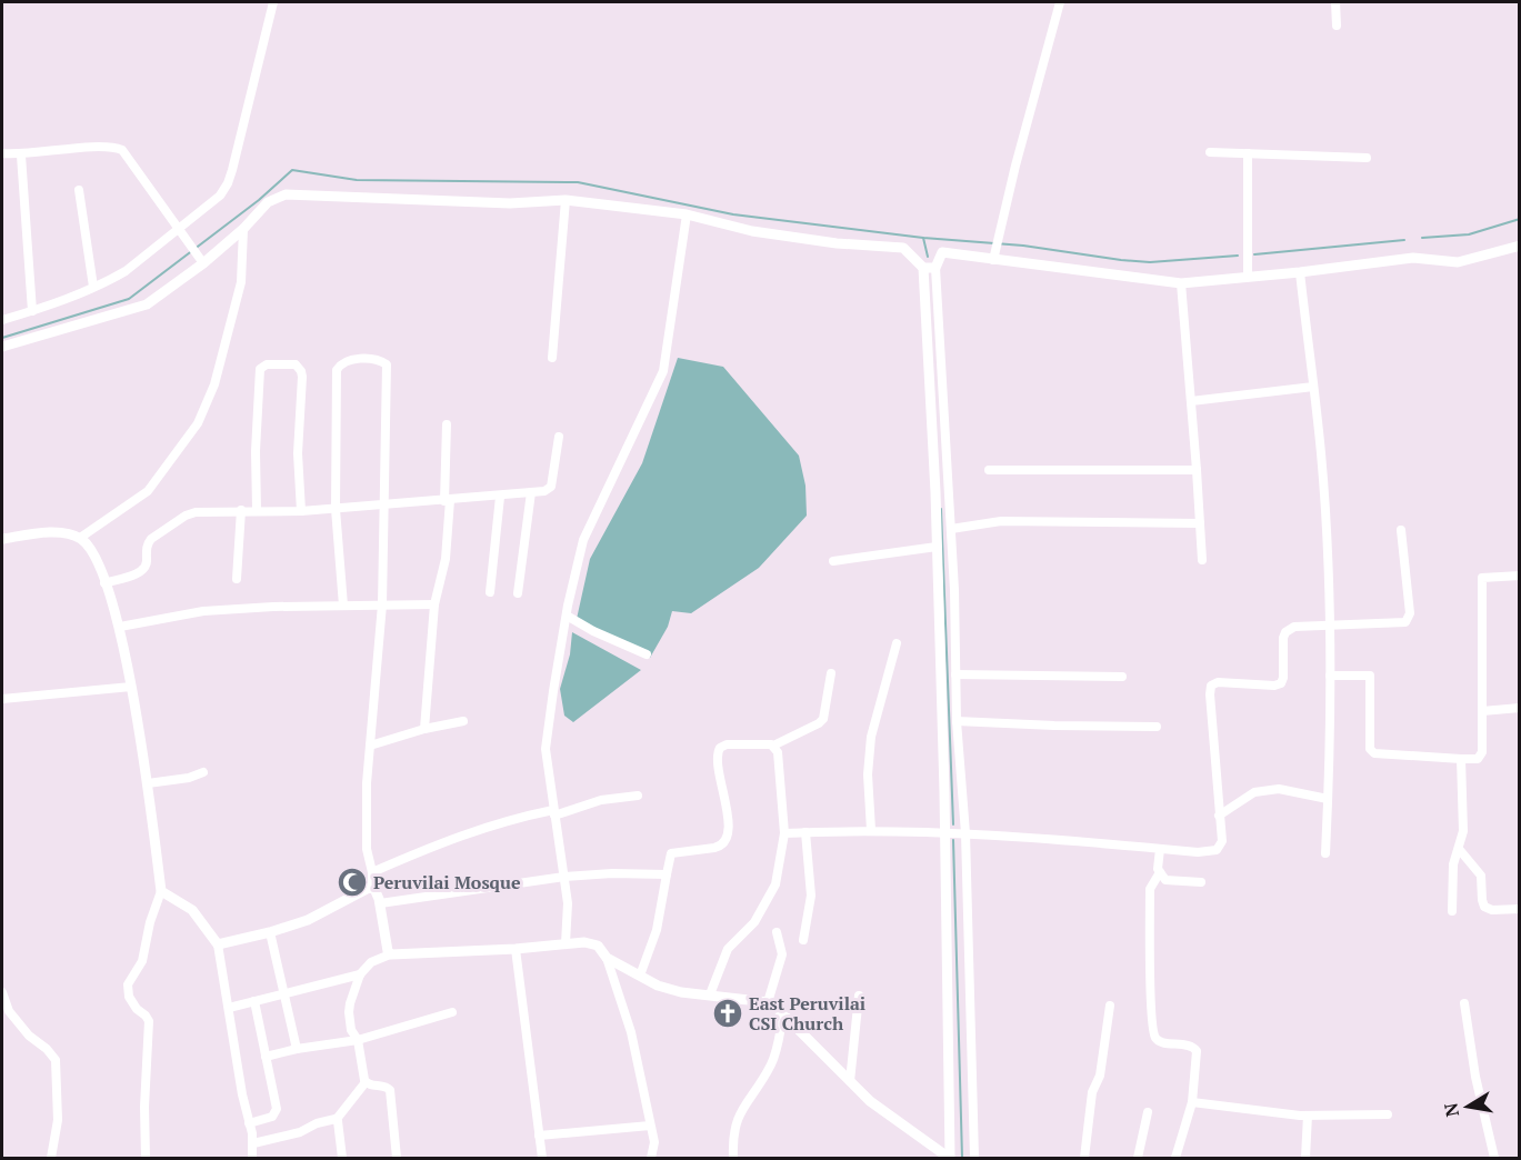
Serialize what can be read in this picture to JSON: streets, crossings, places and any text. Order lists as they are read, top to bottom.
{
  "places": {
    "mosque": ["Peruvilai Mosque"],
    "church": ["East Peruvilai CSI Church"]
  },
  "north": "left"
}
